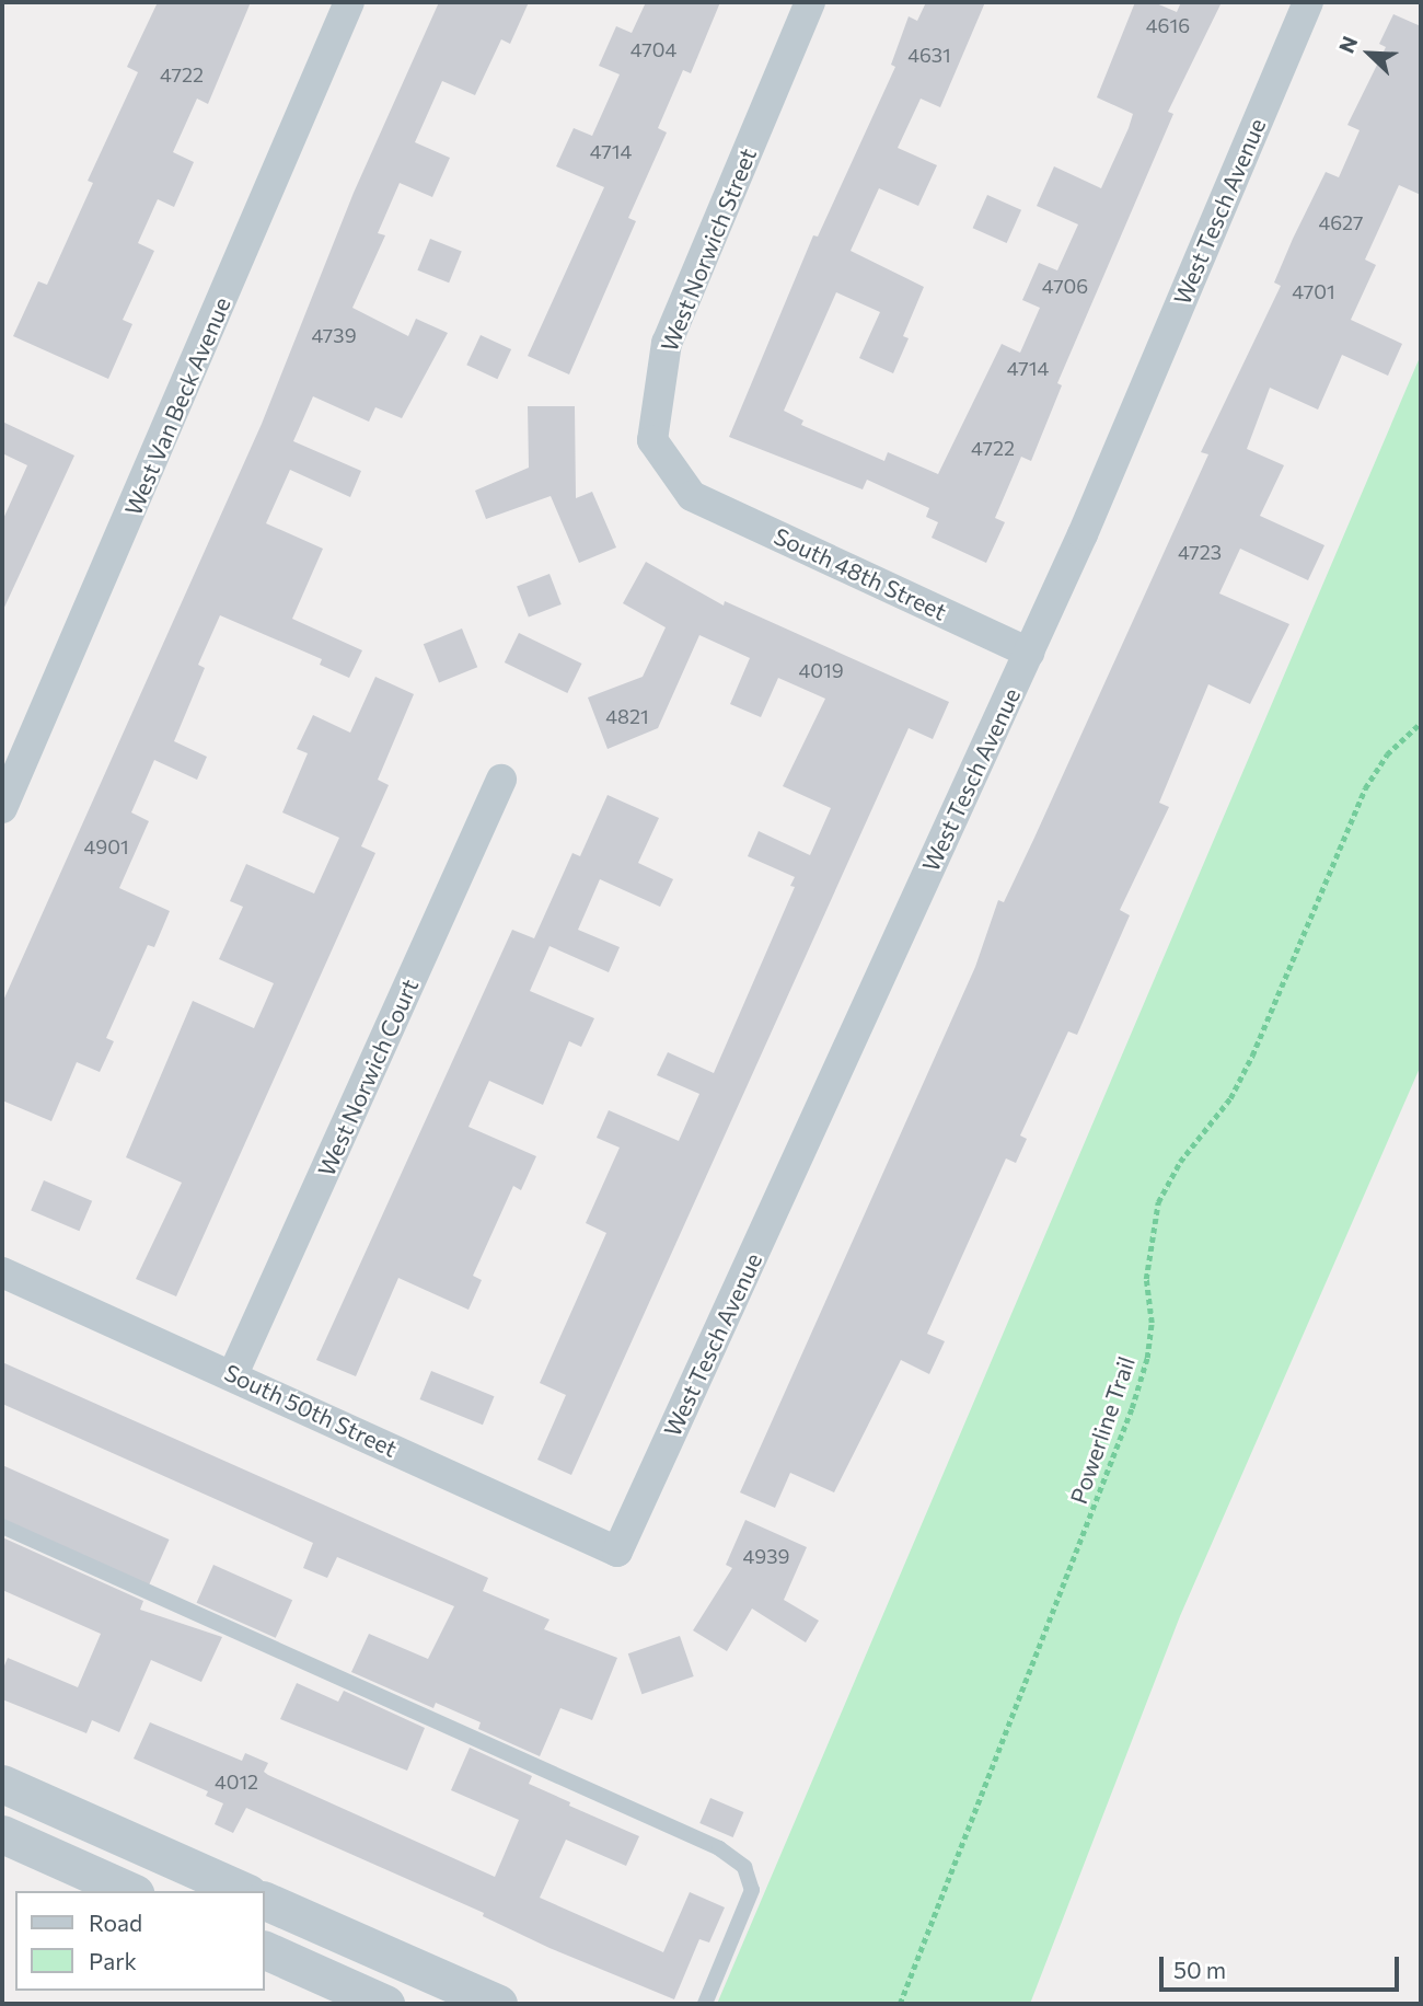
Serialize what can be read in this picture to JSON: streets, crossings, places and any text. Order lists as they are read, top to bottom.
{
  "streets": {
    "street": [
      "West Tesch Avenue",
      "West Norwich Street",
      "West Van Beck Avenue",
      "South 48th Street",
      "West Norwich Court",
      "South 50th Street"
    ],
    "path": ["Powerline Trail"]
  },
  "crossings": [
    ["West Tesch Avenue", "South 48th Street"],
    ["West Tesch Avenue", "South 50th Street"],
    ["West Norwich Street", "South 48th Street"],
    ["West Norwich Court", "South 50th Street"]
  ],
  "house_numbers": [
    "4616",
    "4704",
    "4631",
    "4722",
    "4714",
    "4627",
    "4706",
    "4701",
    "4739",
    "4714",
    "4722",
    "4723",
    "4019",
    "4821",
    "4901",
    "4939",
    "4012"
  ],
  "legend": ["Road", "Park"],
  "scale_bar": "50 m",
  "north": "top left"
}
